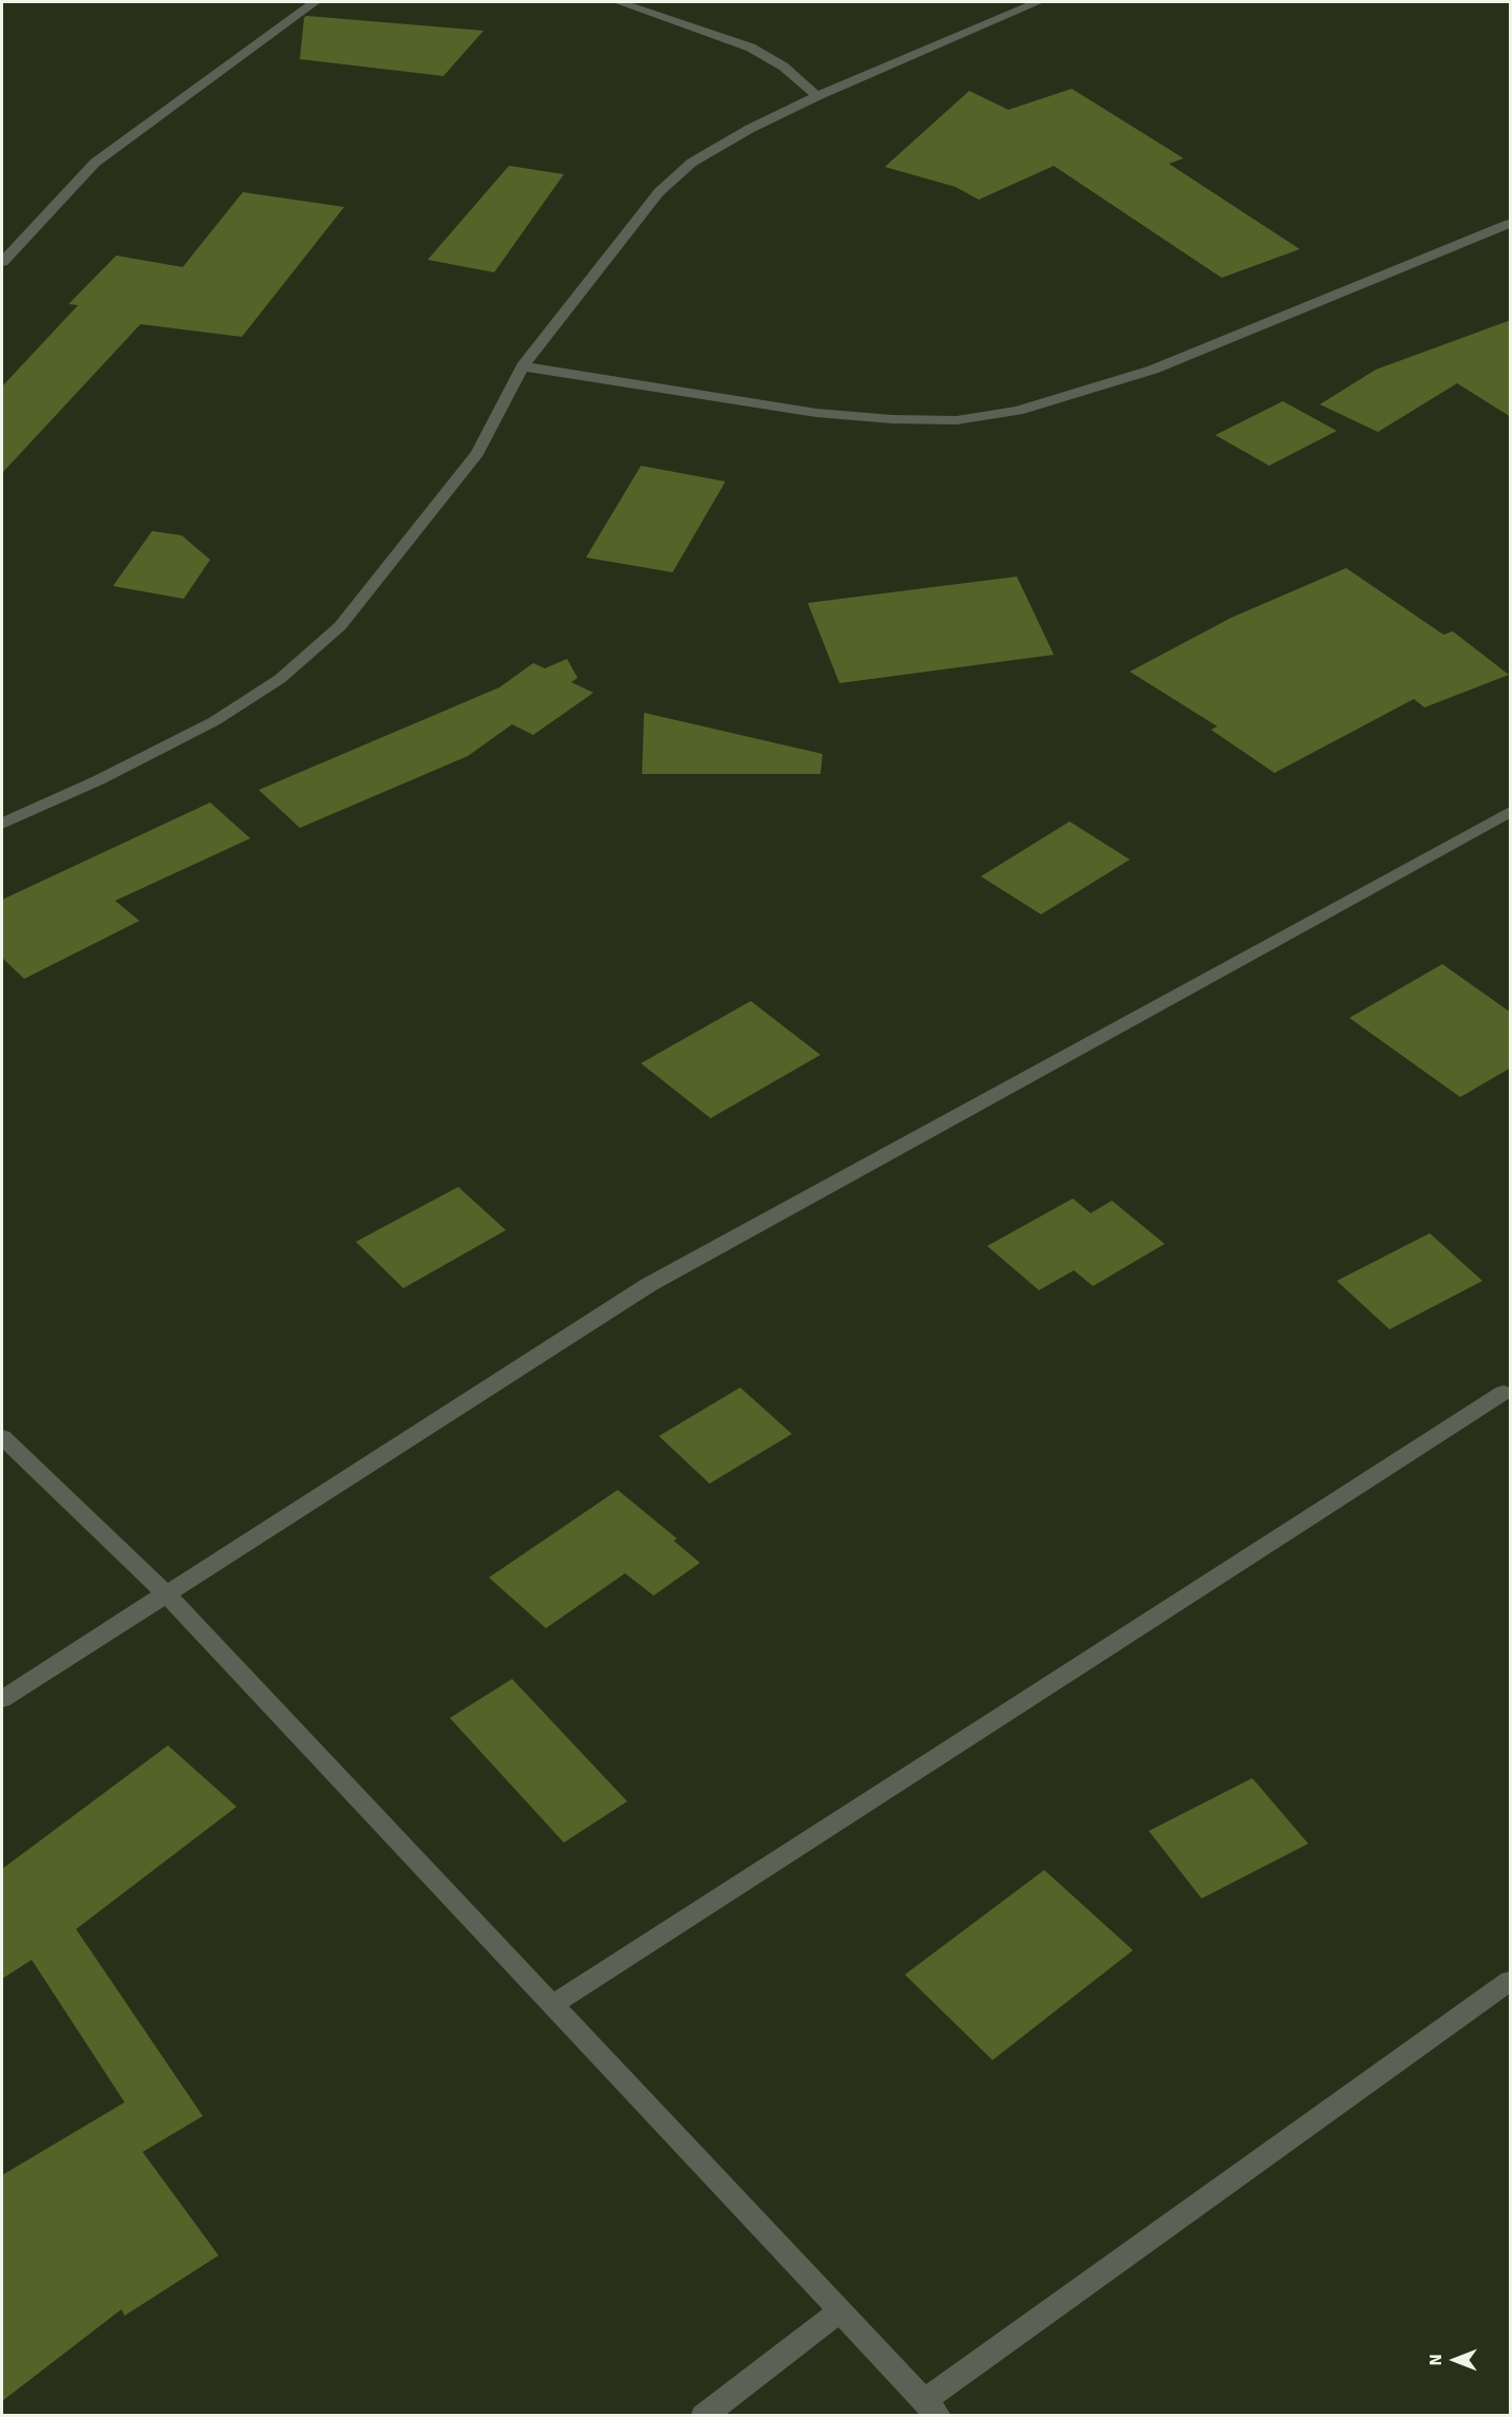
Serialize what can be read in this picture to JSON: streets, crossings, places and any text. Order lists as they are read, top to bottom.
{
  "north": "left"
}
